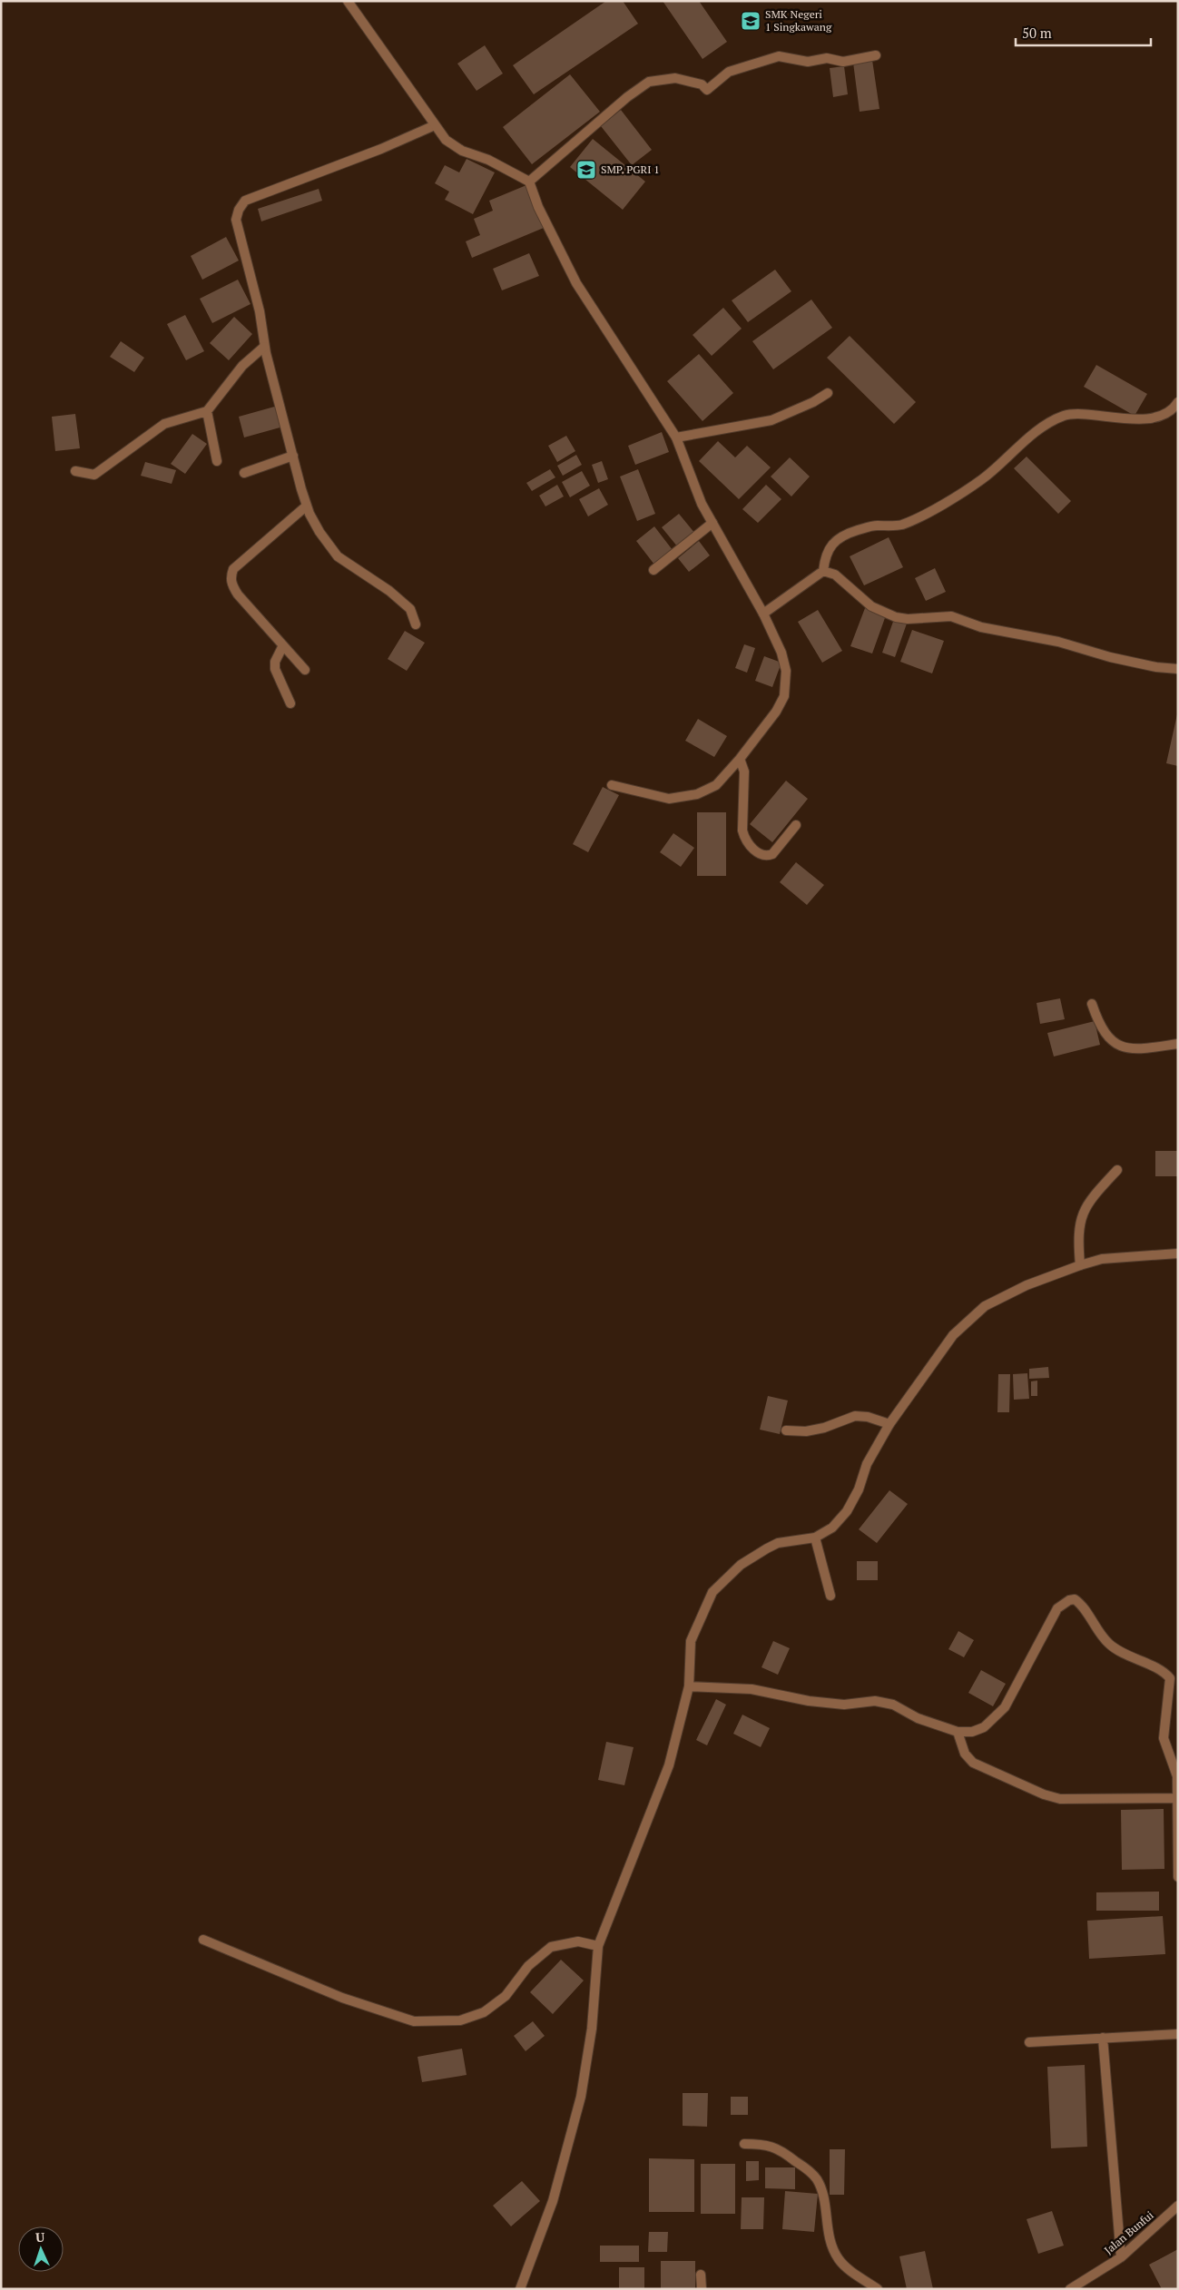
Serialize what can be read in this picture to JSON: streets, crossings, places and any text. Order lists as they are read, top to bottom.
{
  "streets": {
    "street": ["Jalan Bunfui"]
  },
  "places": {
    "school or university": ["SMK Negeri 1 Singkawang", "SMP. PGRI 1"]
  },
  "scale_bar": "50 m",
  "north": "top"
}
